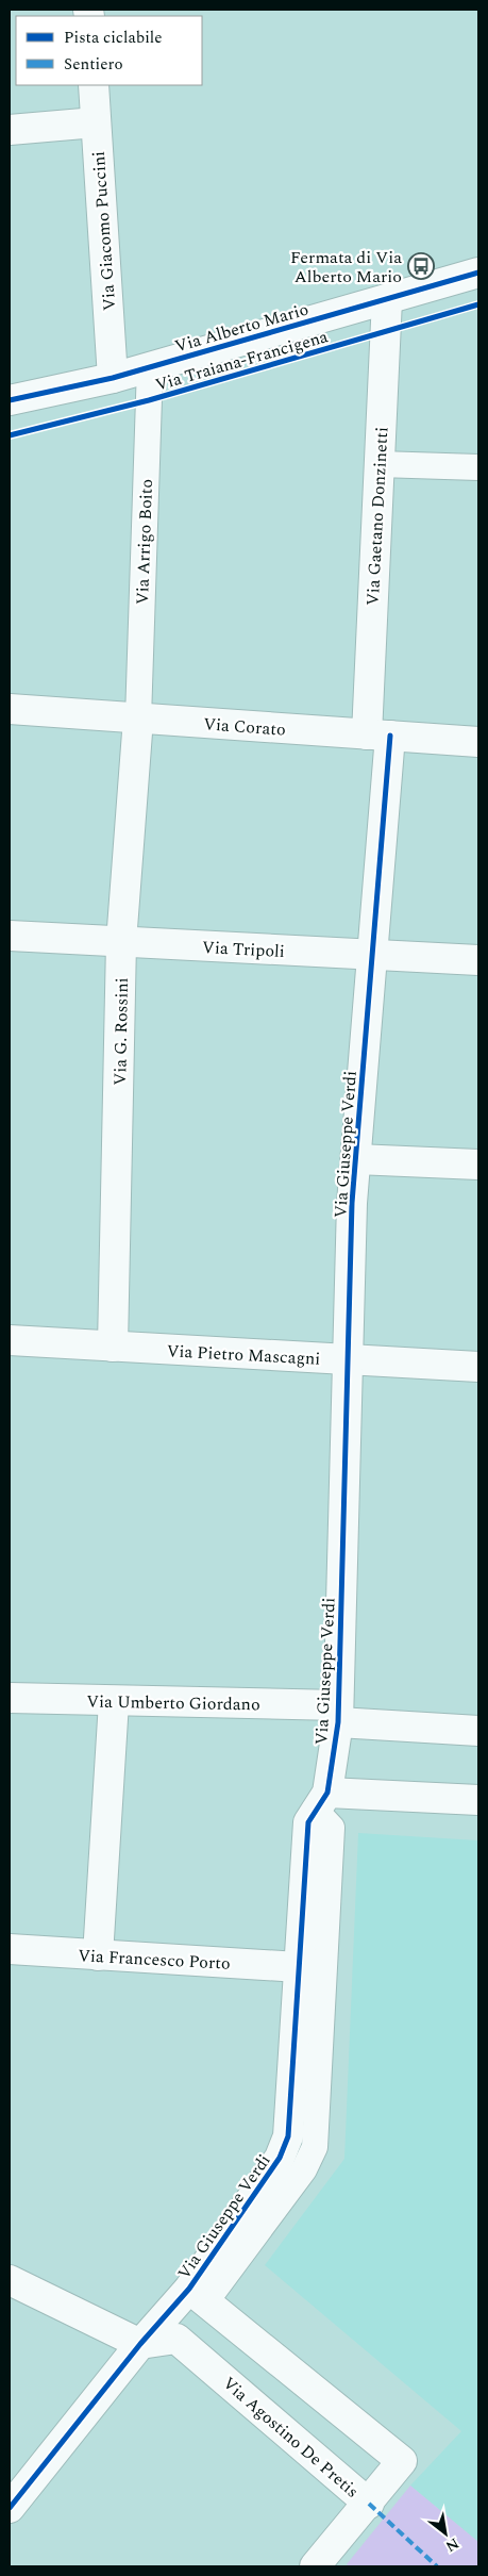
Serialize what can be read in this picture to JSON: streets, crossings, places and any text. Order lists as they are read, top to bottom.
{
  "streets": {
    "street": [
      "Via Giacomo Puccini",
      "Via Alberto Mario",
      "Via Gaetano Donzinetti",
      "Via Corato",
      "Via Tripoli",
      "Via G. Rossini",
      "Via Giuseppe Verdi",
      "Via Pietro Mascagni",
      "Via Umberto Giordano",
      "Via Francesco Porto",
      "Via Agostino De Pretis"
    ],
    "lane": ["Via Arrigo Boito"],
    "cycle path": ["Via Traiana-Francigena"]
  },
  "crossings": [
    ["Via Giacomo Puccini", "Via Alberto Mario"],
    ["Via Alberto Mario", "Via Gaetano Donzinetti"],
    ["Via Alberto Mario", "Via Arrigo Boito"],
    ["Via Gaetano Donzinetti", "Via Corato"],
    ["Via Gaetano Donzinetti", "Via Giuseppe Verdi"],
    ["Via Arrigo Boito", "Via Corato"],
    ["Via Arrigo Boito", "Via G. Rossini"],
    ["Via Corato", "Via G. Rossini"],
    ["Via Corato", "Via Giuseppe Verdi"],
    ["Via Tripoli", "Via G. Rossini"],
    ["Via Tripoli", "Via Giuseppe Verdi"],
    ["Via G. Rossini", "Via Pietro Mascagni"],
    ["Via Giuseppe Verdi", "Via Pietro Mascagni"],
    ["Via Giuseppe Verdi", "Via Umberto Giordano"],
    ["Via Giuseppe Verdi", "Via Francesco Porto"],
    ["Via Giuseppe Verdi", "Via Agostino De Pretis"]
  ],
  "places": {
    "bus stop": ["Fermata di Via Alberto Mario"]
  },
  "legend": ["Pista ciclabile", "Sentiero"],
  "north": "bottom right"
}
